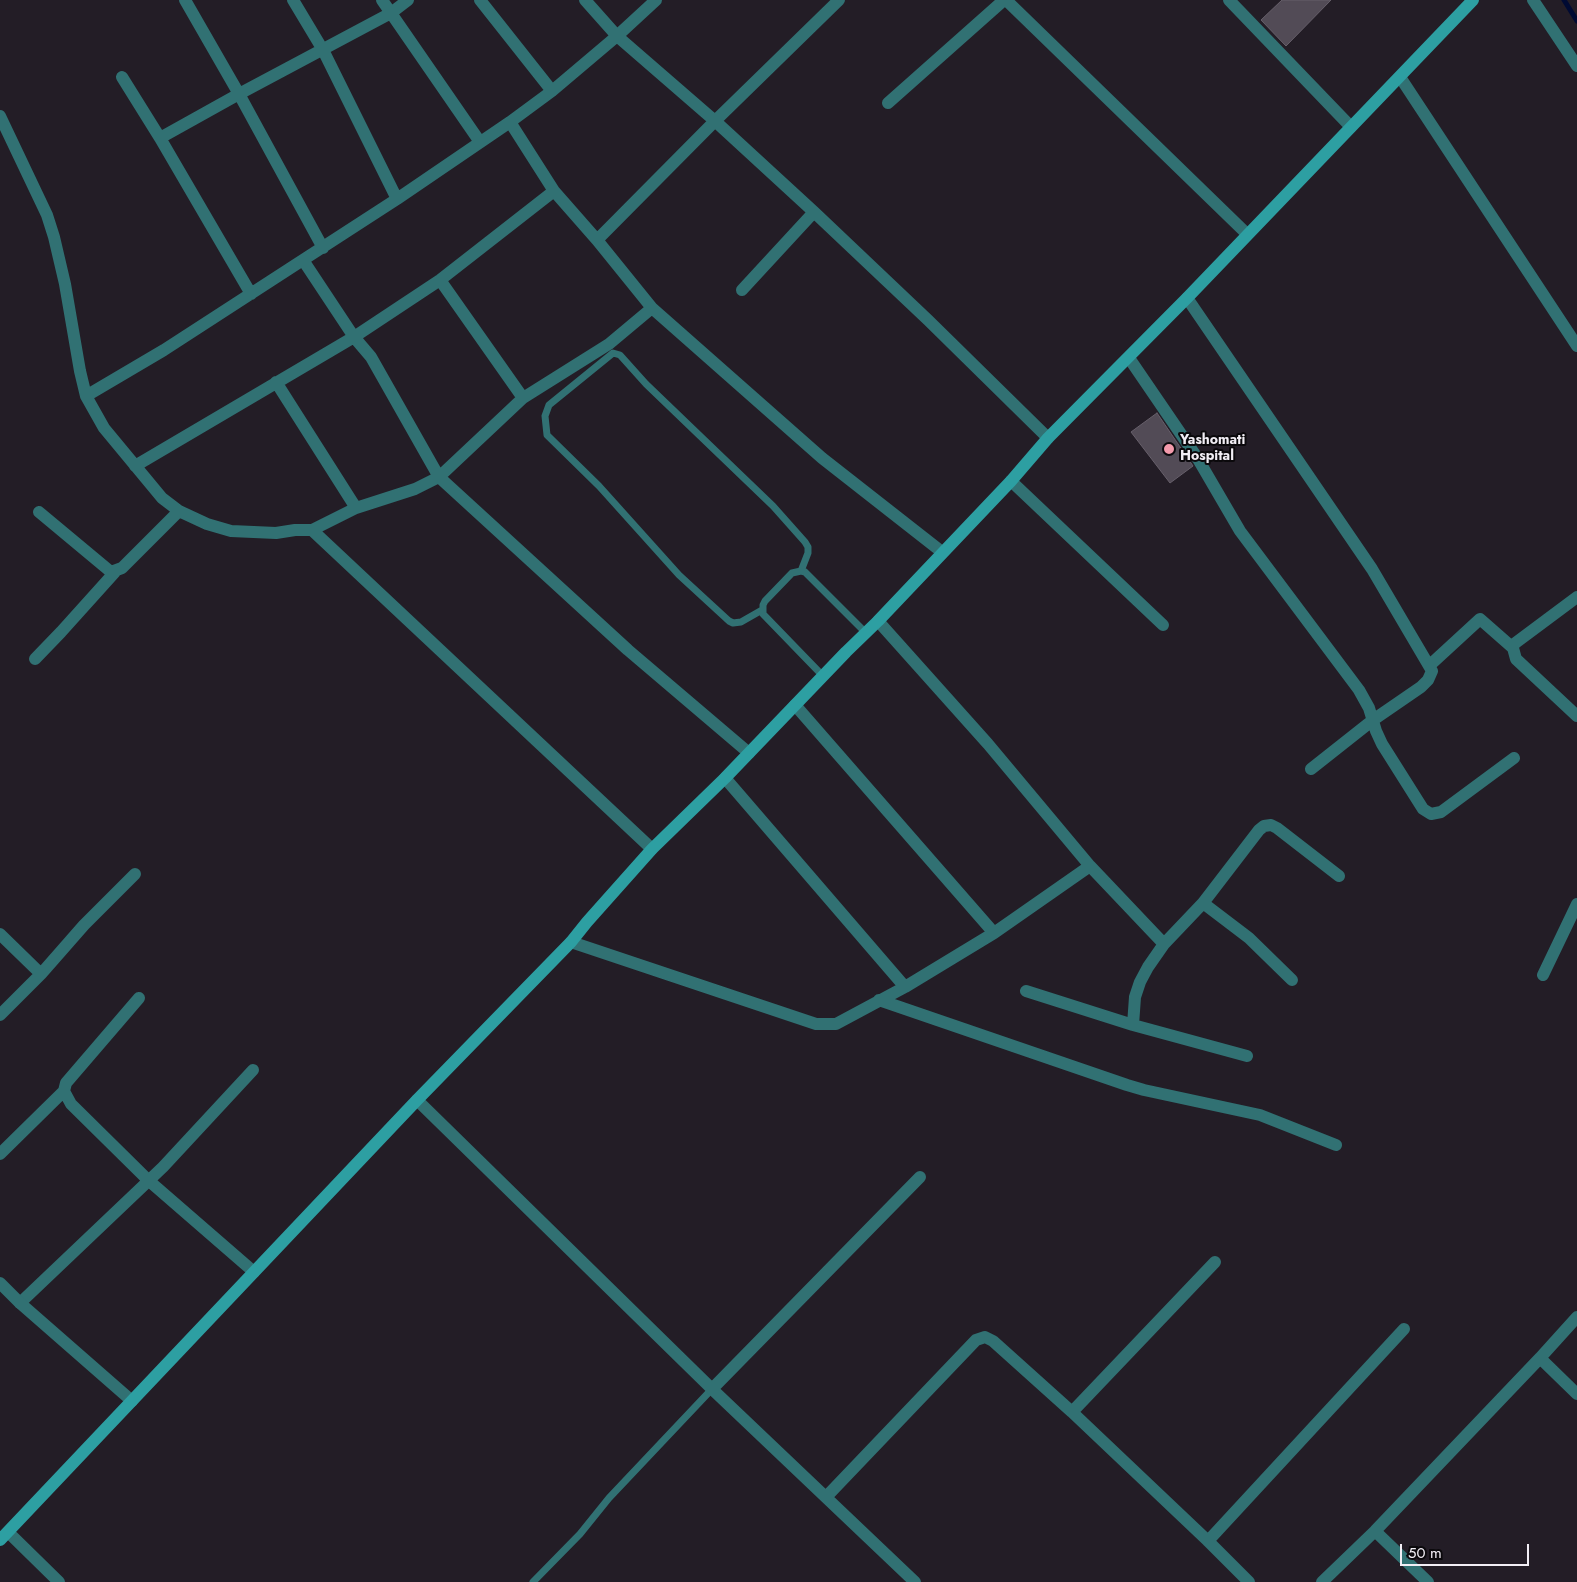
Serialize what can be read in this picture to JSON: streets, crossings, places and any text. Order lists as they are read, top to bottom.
{
  "places": ["Yashomati Hospital"],
  "scale_bar": "50 m"
}
